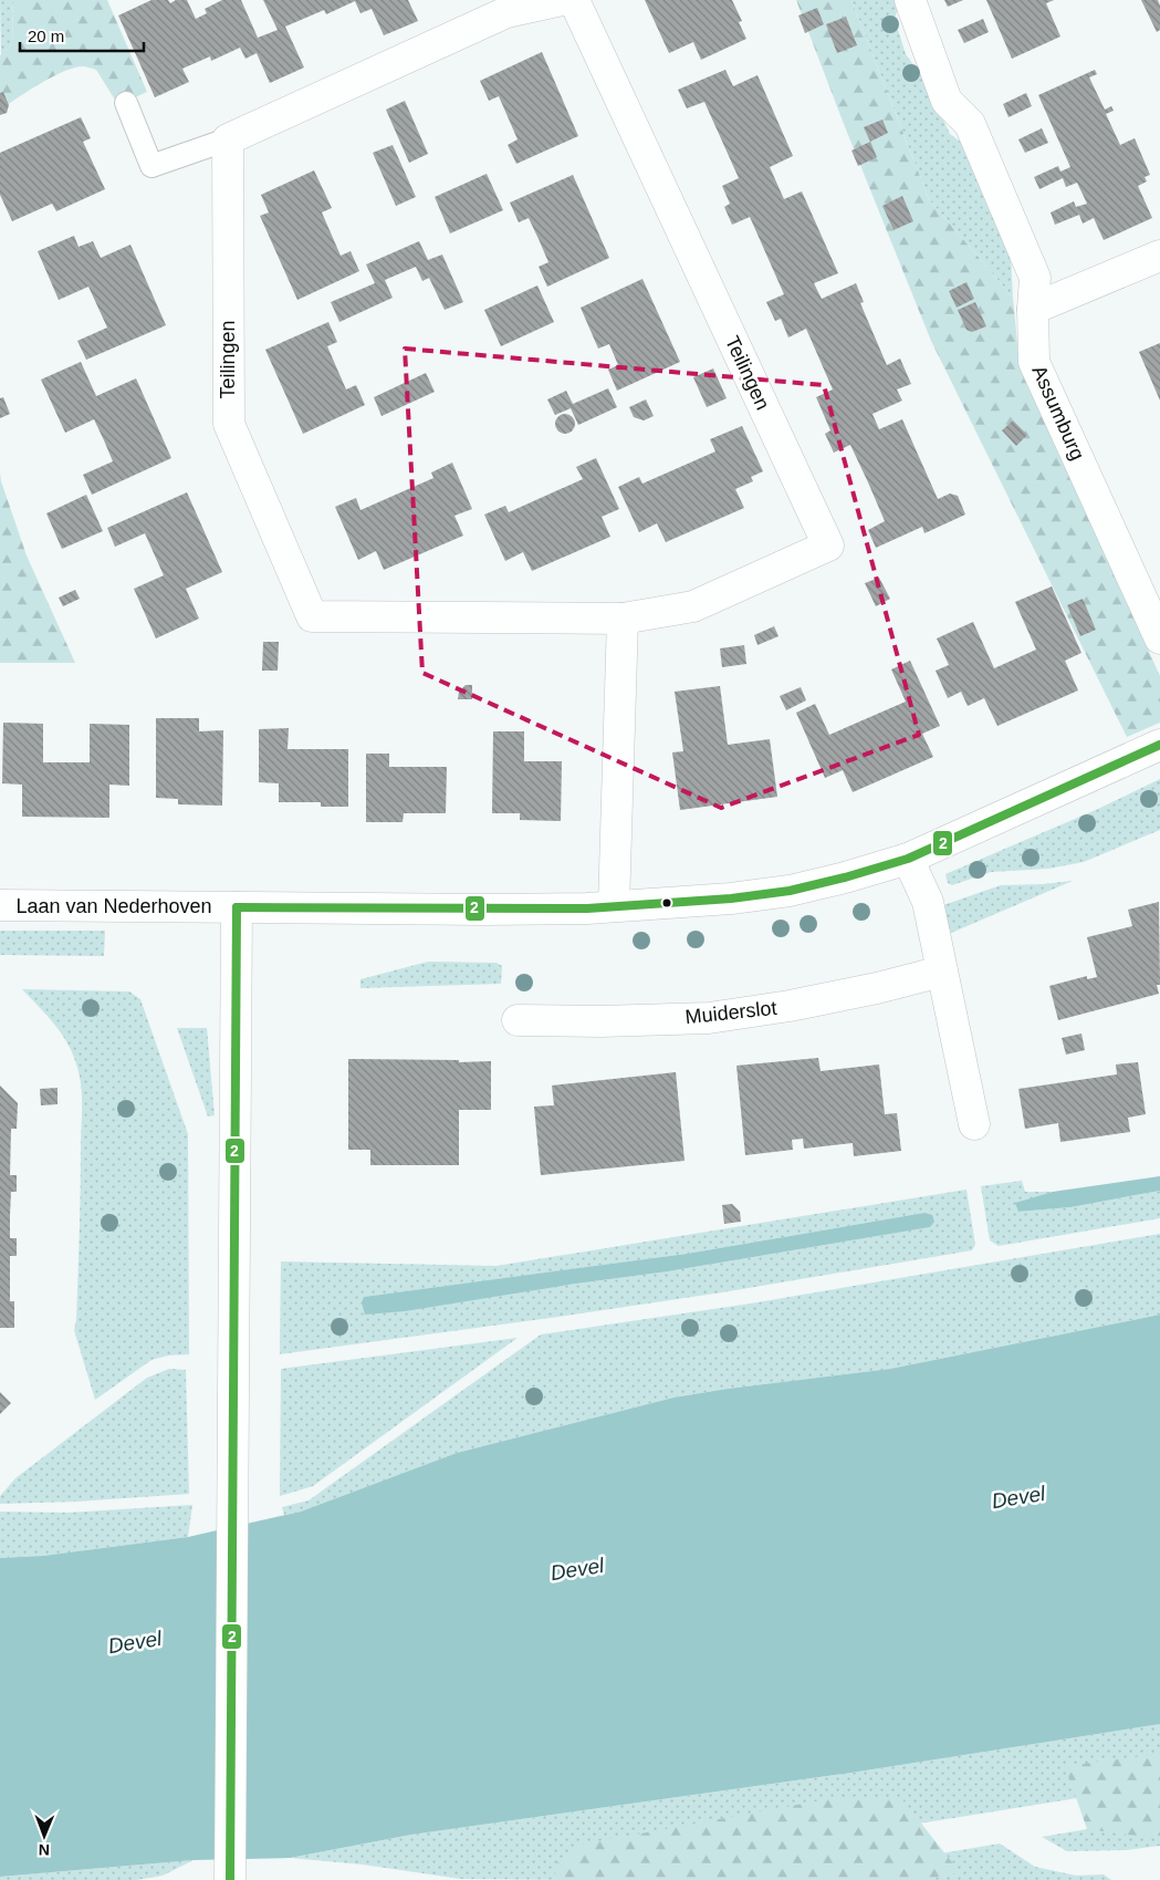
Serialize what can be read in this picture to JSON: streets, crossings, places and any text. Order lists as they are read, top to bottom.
{
  "streets": {
    "street": [
      "Teilingen",
      "Assumburg",
      "Laan van Nederhoven",
      "Muiderslot"
    ]
  },
  "water": ["Devel"],
  "lines": ["transit line 2"],
  "scale_bar": "20 m",
  "north": "bottom"
}
